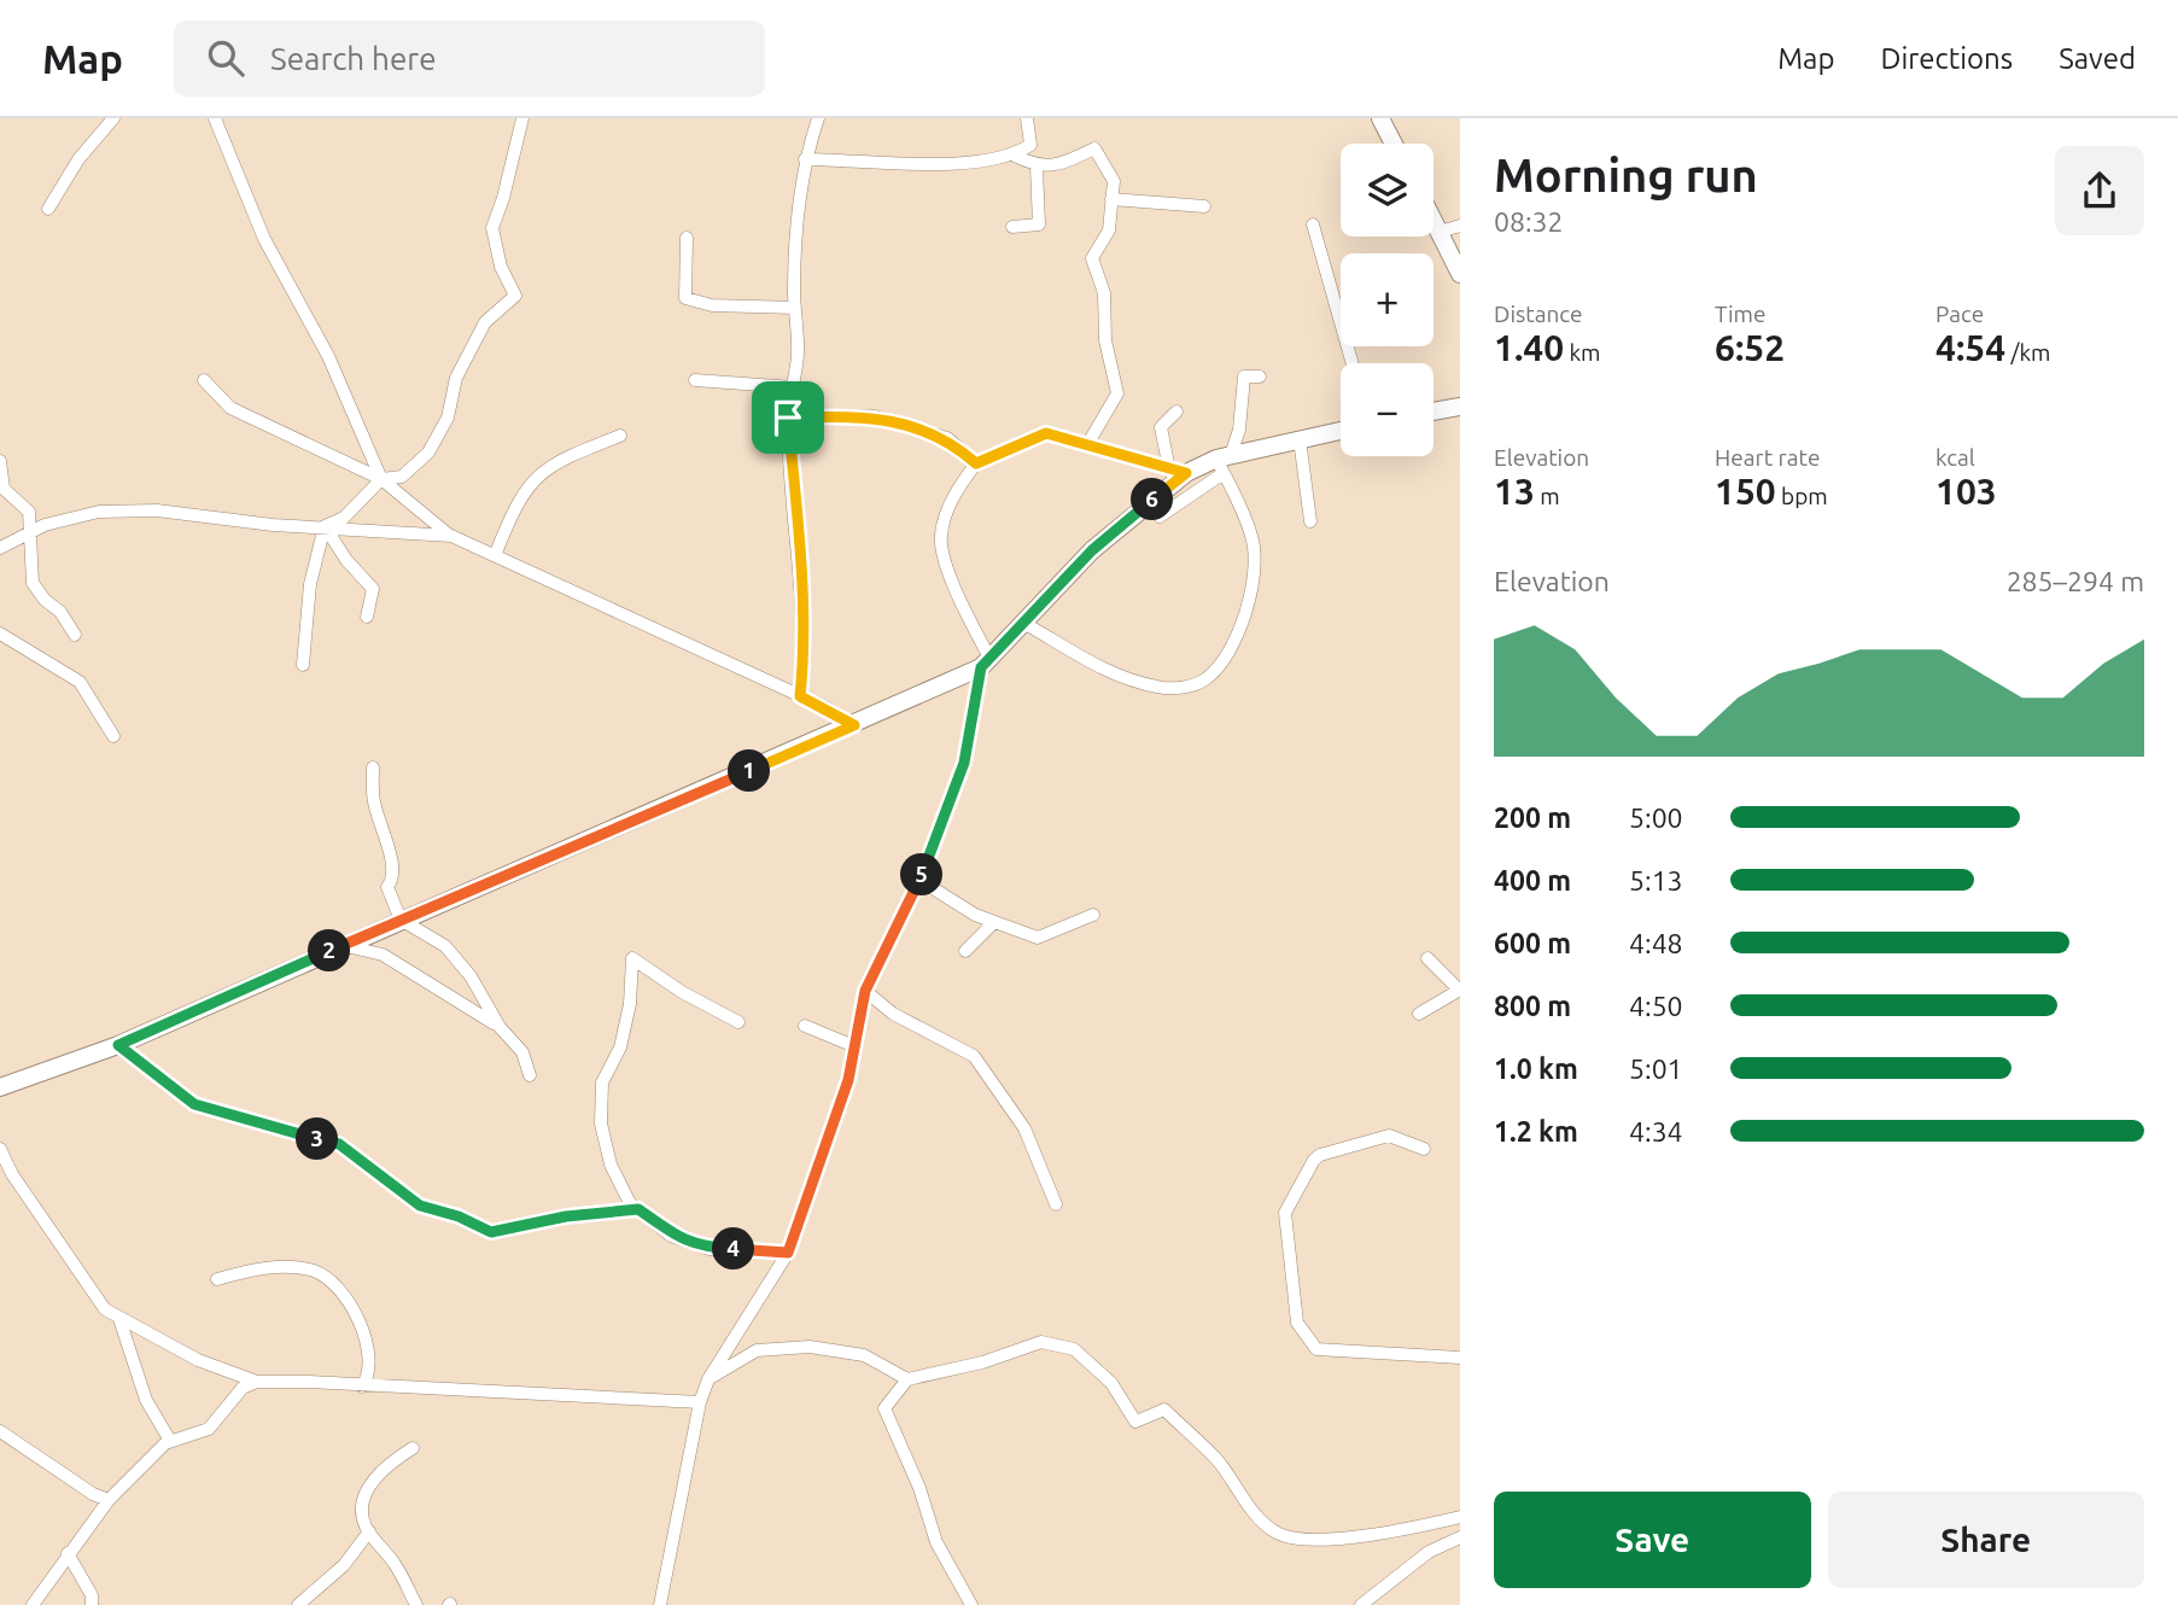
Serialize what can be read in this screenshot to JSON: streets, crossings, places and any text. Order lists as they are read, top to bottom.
{
  "page": {
    "header": "Map",
    "search": "Search here",
    "nav": ["Map", "Directions", "Saved"],
    "heading": ["Morning run", "08:32"],
    "map_buttons": ["+", "−"],
    "stats": [
      ["Distance", "1.40 km"],
      ["Time", "6:52"],
      ["Pace", "4:54 /km"],
      ["Elevation", "13 m"],
      ["Heart rate", "150 bpm"],
      ["kcal", "103"]
    ],
    "pins": [
      "6",
      "1",
      "5",
      "2",
      "3",
      "4"
    ],
    "chart": ["Elevation", "285–294 m"],
    "list": [
      {
        "name": "200 m",
        "note": "5:00"
      },
      {
        "name": "400 m",
        "note": "5:13"
      },
      {
        "name": "600 m",
        "note": "4:48"
      },
      {
        "name": "800 m",
        "note": "4:50"
      },
      {
        "name": "1.0 km",
        "note": "5:01"
      },
      {
        "name": "1.2 km",
        "note": "4:34"
      }
    ],
    "buttons": ["Save", "Share"]
  }
}
